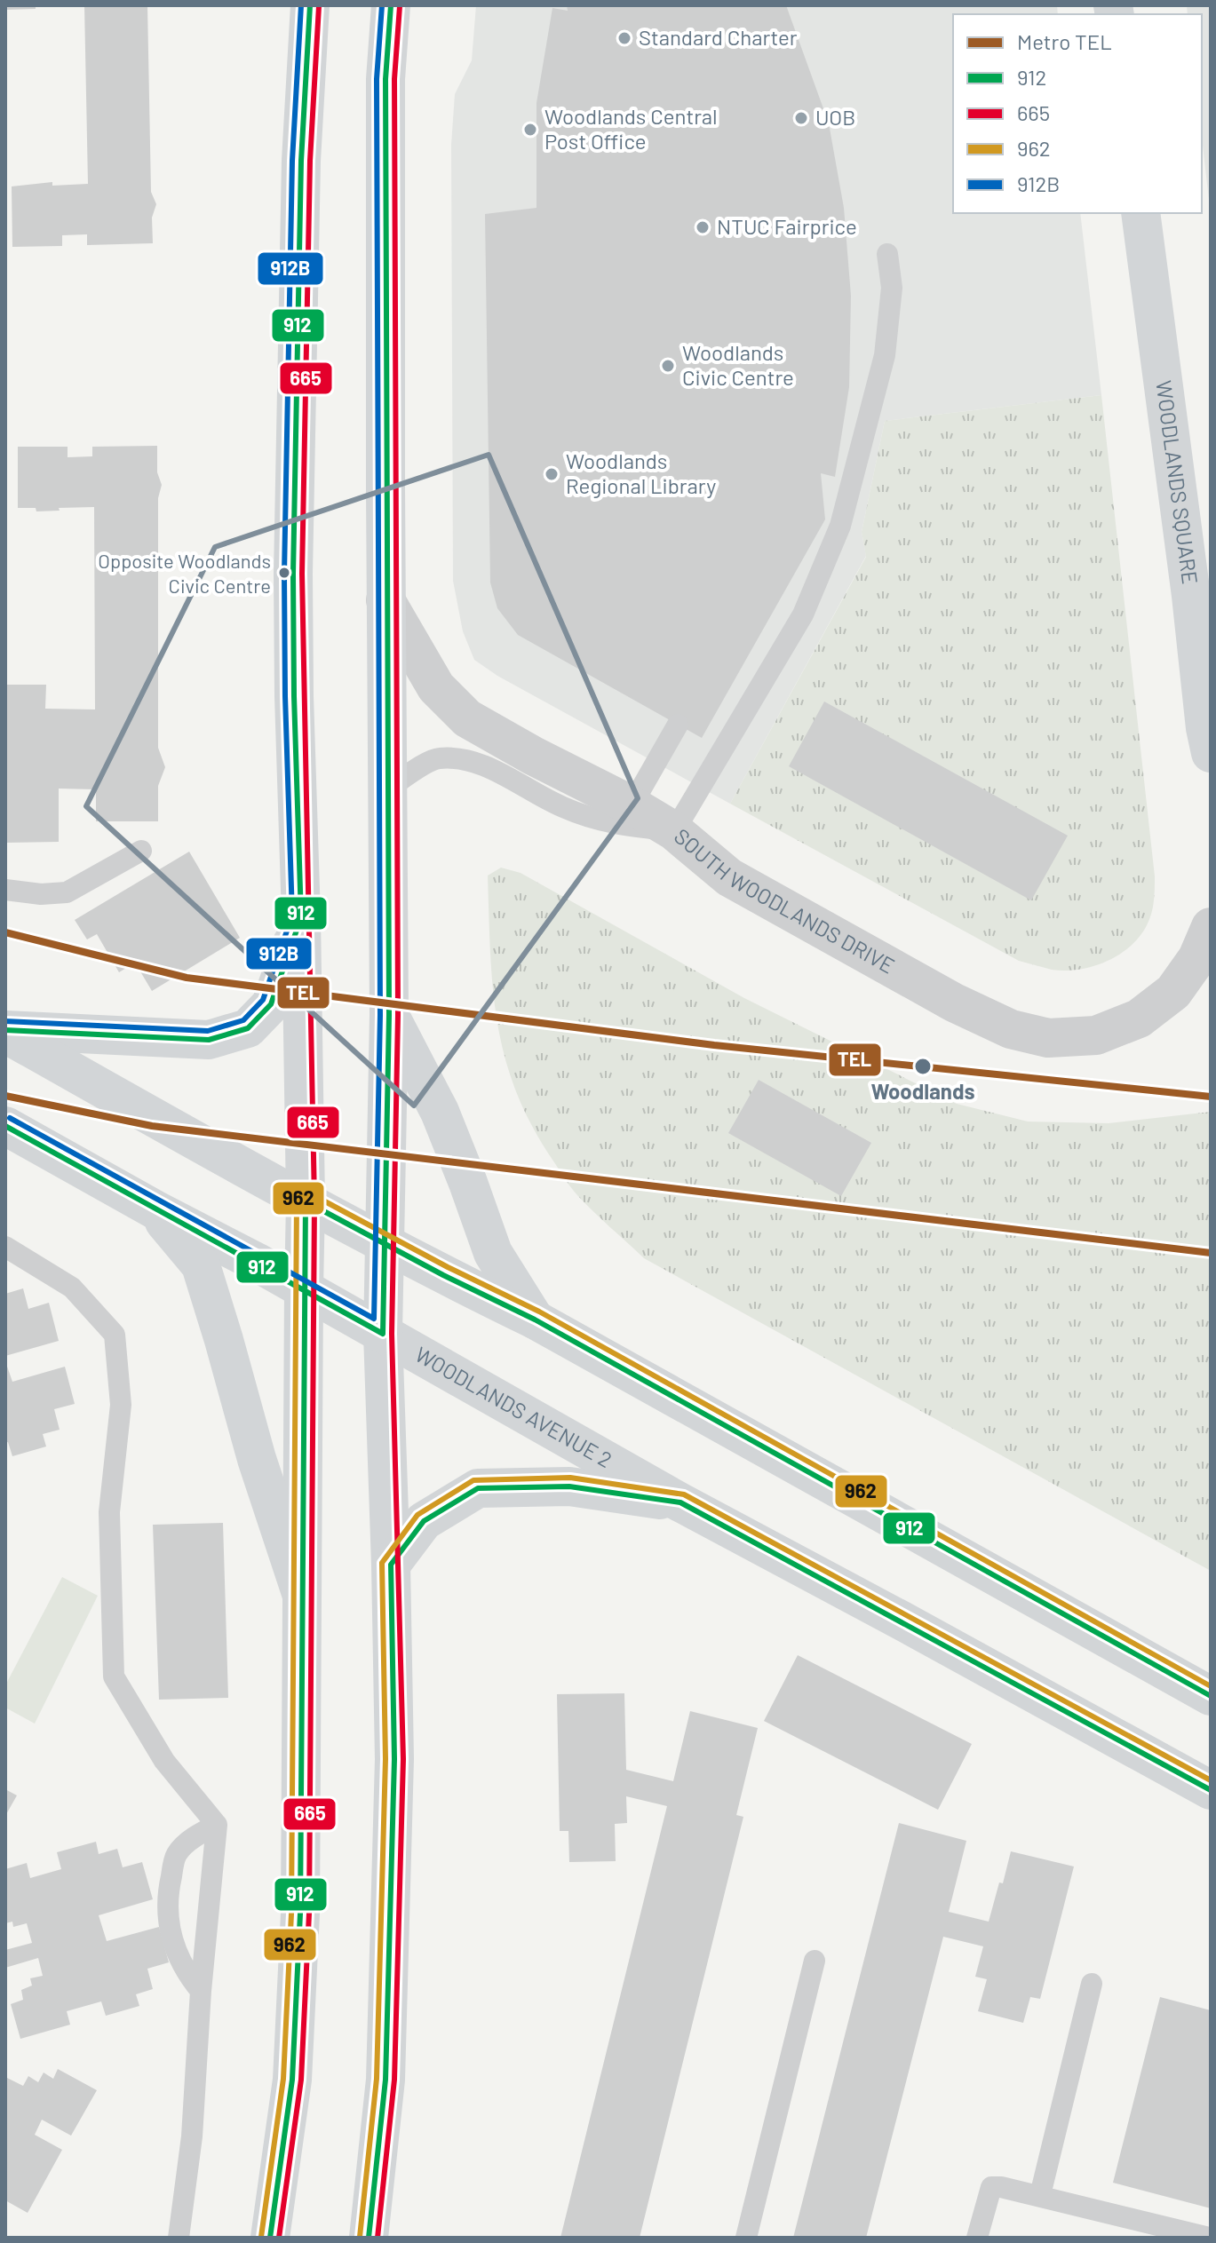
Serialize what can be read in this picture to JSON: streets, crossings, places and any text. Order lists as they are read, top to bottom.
{
  "streets": {
    "main road": ["WOODLANDS SQUARE", "WOODLANDS AVENUE 2"],
    "street": ["SOUTH WOODLANDS DRIVE"]
  },
  "places": [
    "Standard Charter",
    "UOB",
    "Woodlands Central Post Office",
    "NTUC Fairprice",
    "Woodlands Civic Centre",
    "Woodlands Regional Library",
    "Opposite Woodlands Civic Centre",
    "Woodlands"
  ],
  "lines": [
    "transit line 912",
    "transit line 912B",
    "transit line 665",
    "metro line TEL",
    "transit line 962"
  ],
  "legend": [
    "Metro TEL",
    "912",
    "665",
    "962",
    "912B"
  ]
}
